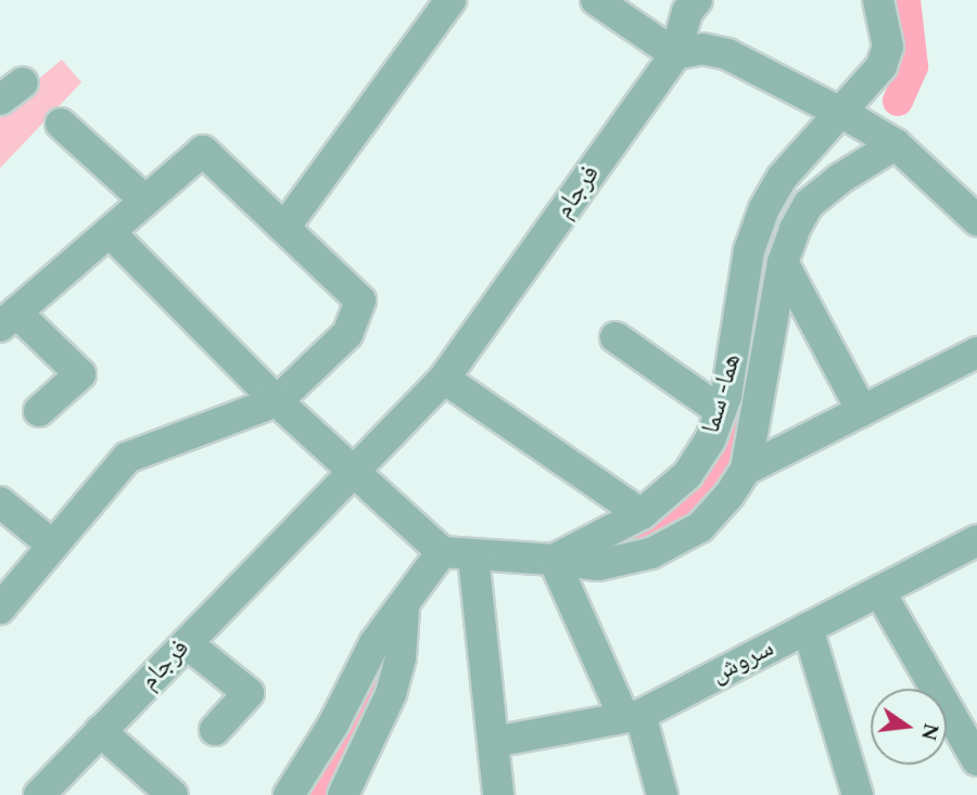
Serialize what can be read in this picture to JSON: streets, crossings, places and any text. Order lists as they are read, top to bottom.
{
  "streets": {
    "street": ["فرجام", "هما- سما", "سروش"]
  },
  "north": "right"
}
